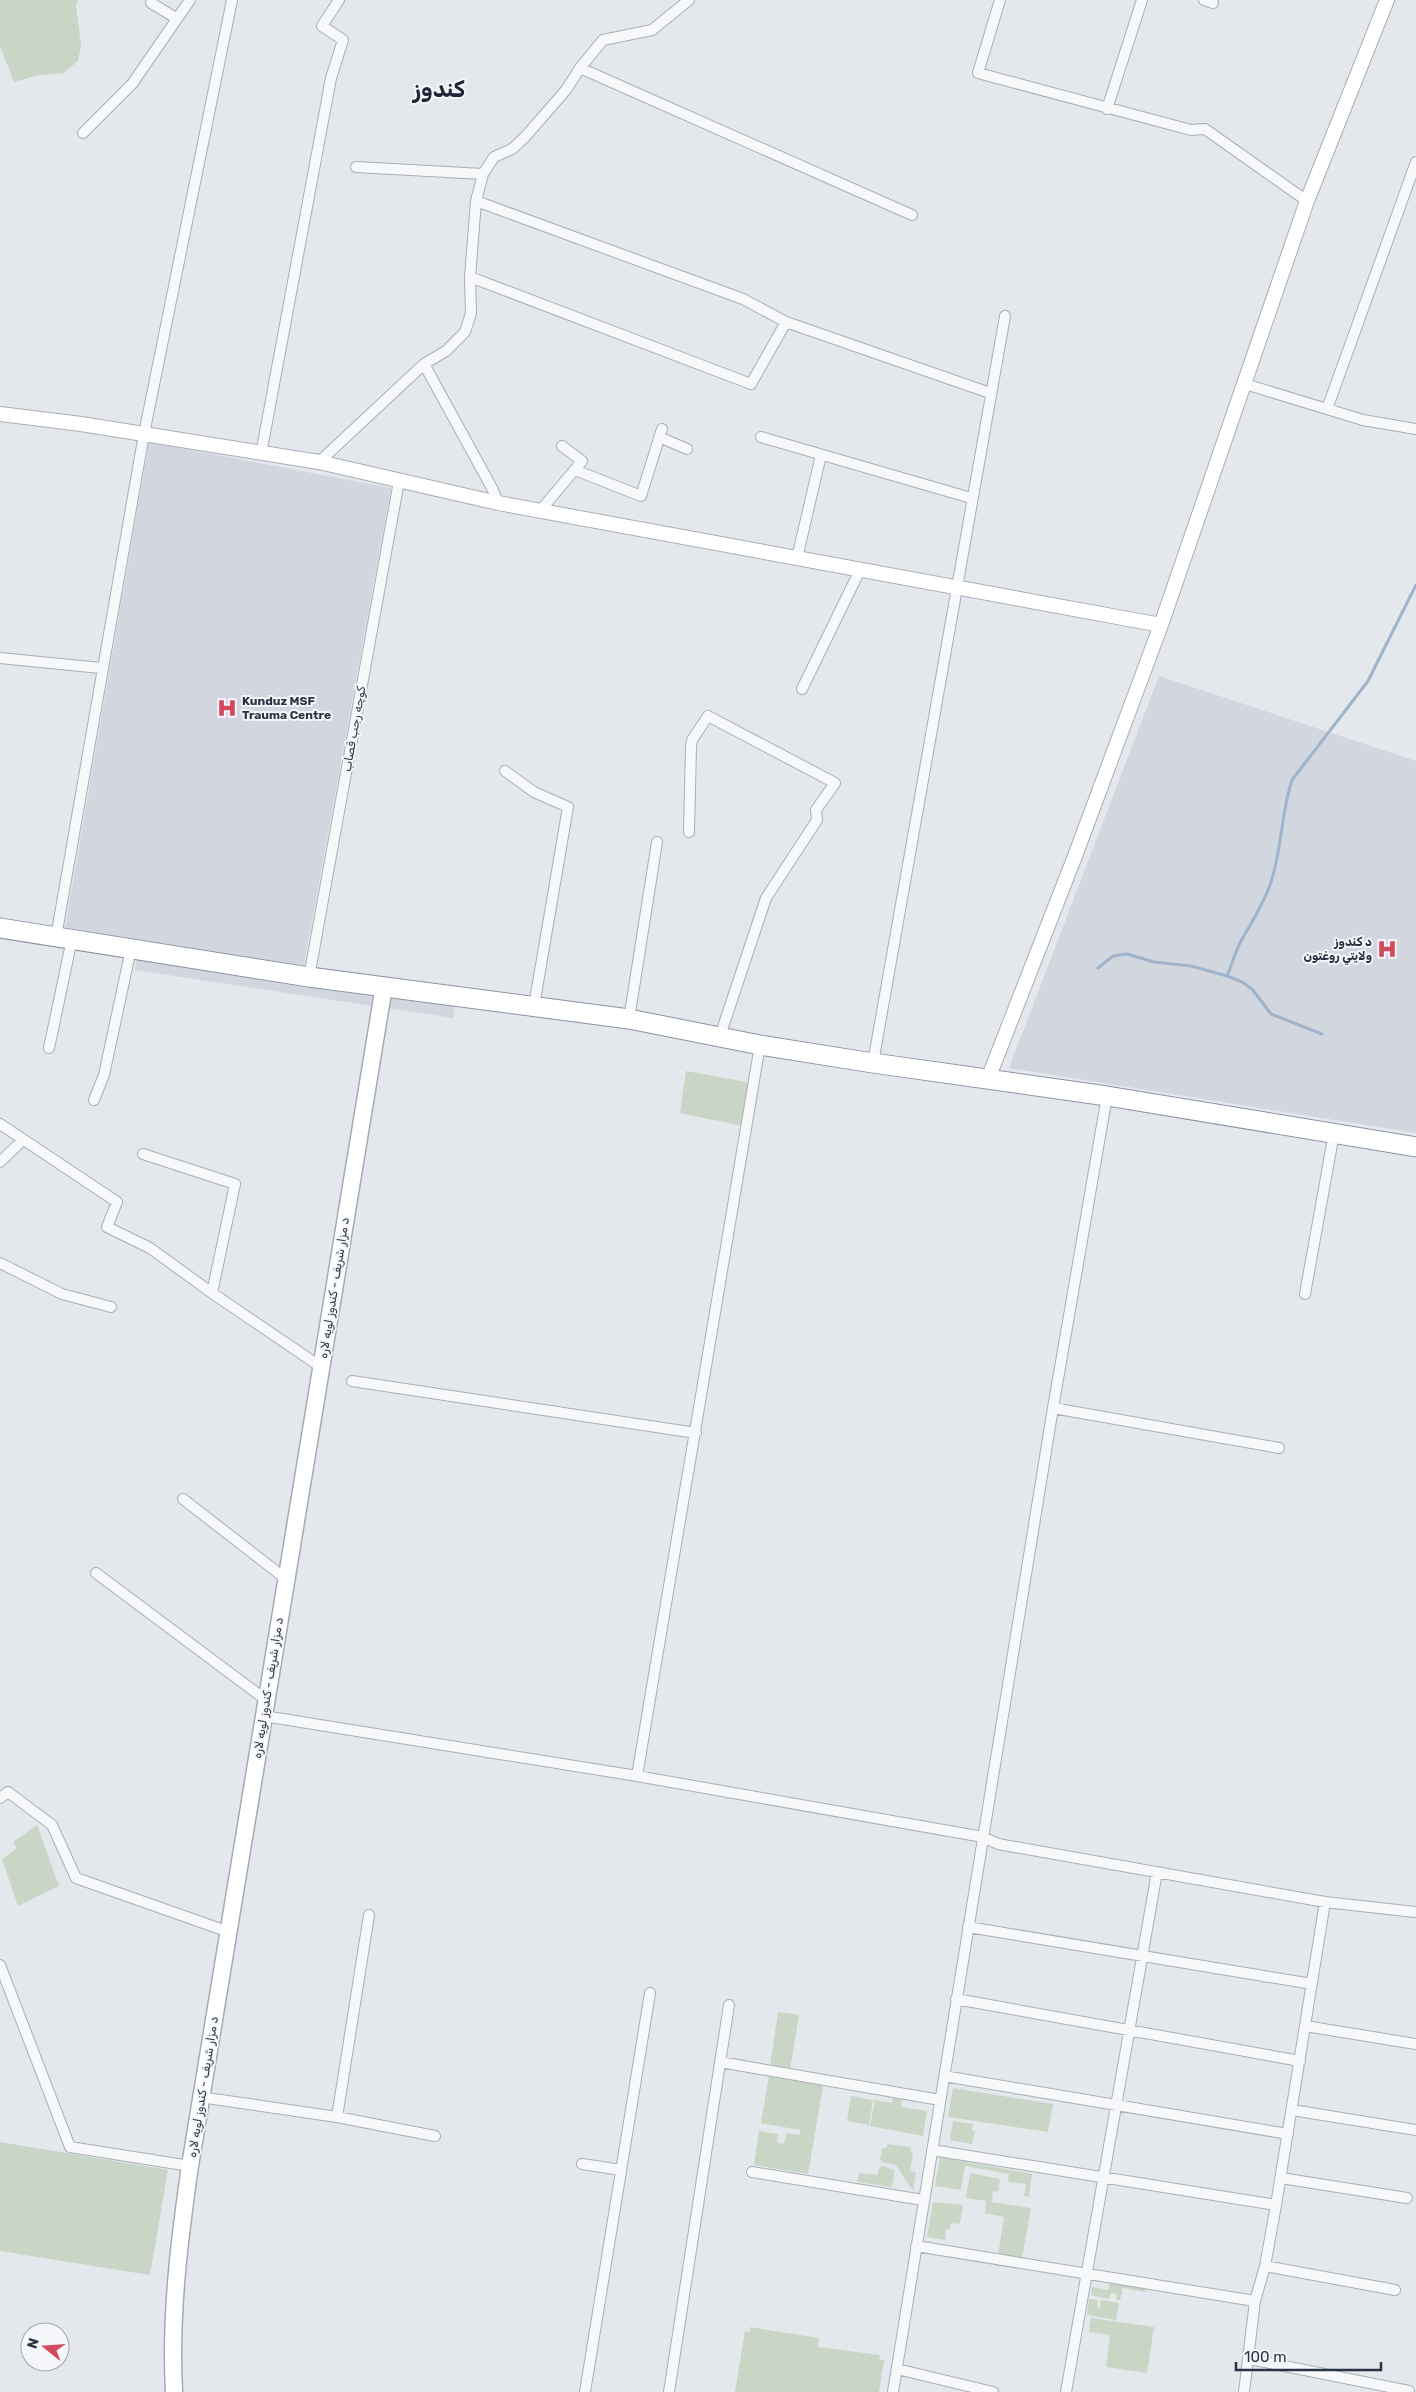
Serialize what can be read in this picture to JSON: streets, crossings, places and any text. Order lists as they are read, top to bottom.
{
  "streets": {
    "main road": ["د مزار شریف - کندوز لویه لاره"],
    "street": ["کوچه رجب قصاب"]
  },
  "districts": ["کندوز"],
  "places": {
    "hospital": ["Kunduz MSF Trauma Centre", "د کندوز ولایتي روغتون"]
  },
  "scale_bar": "100 m",
  "north": "left"
}
